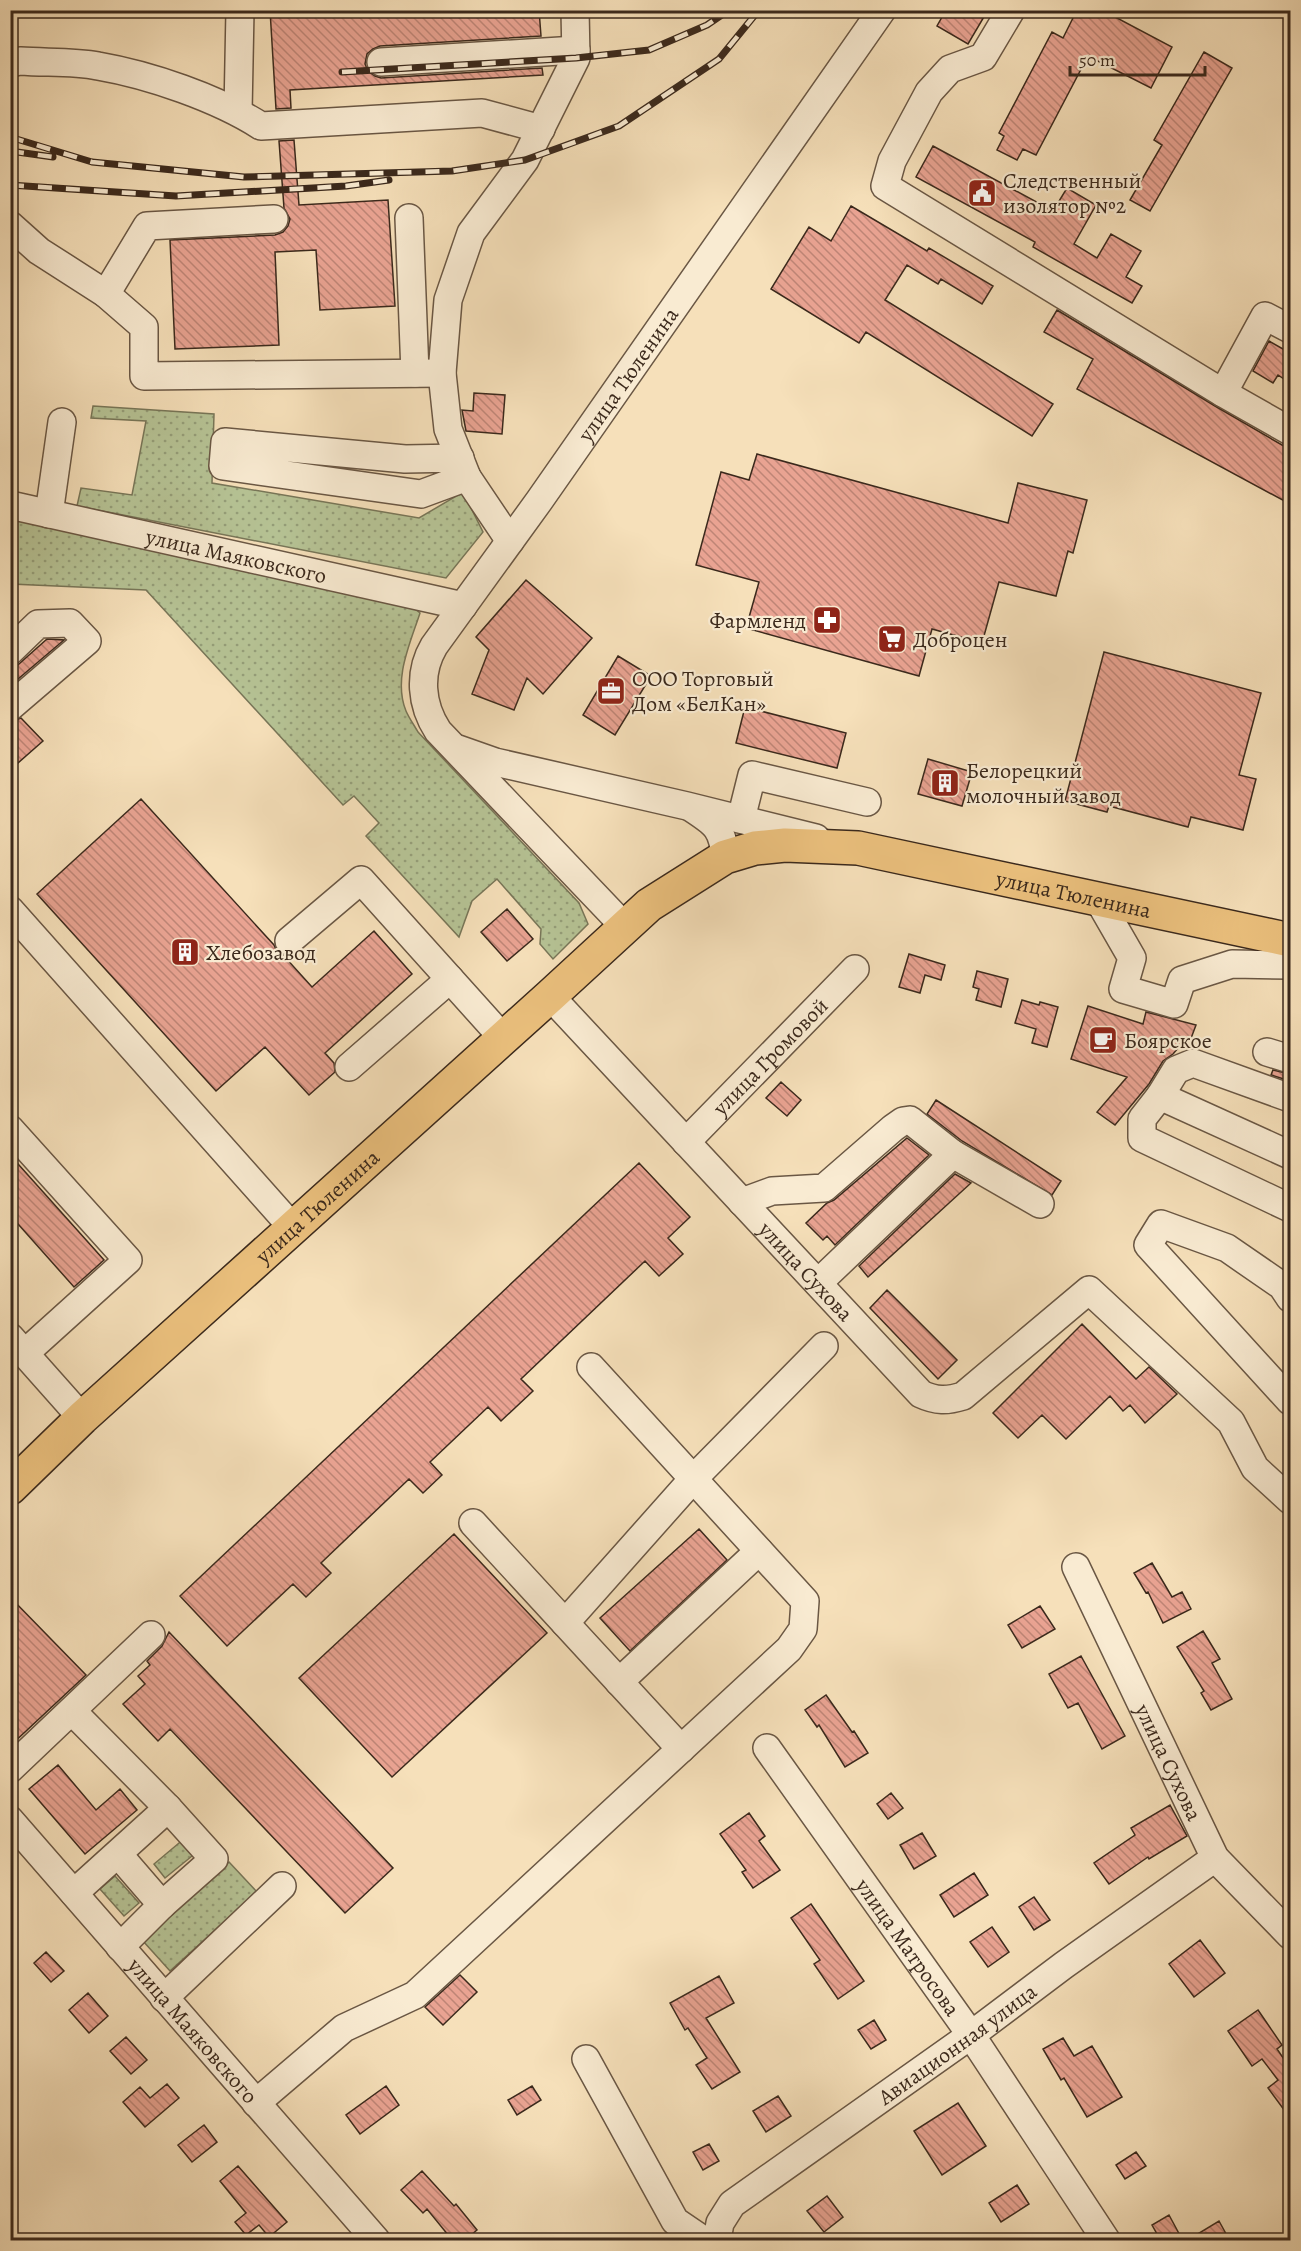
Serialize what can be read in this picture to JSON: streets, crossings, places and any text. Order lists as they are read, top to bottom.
{
  "streets": {
    "main road": ["улица Тюленина"],
    "street": [
      "улица Маяковского",
      "улица Громовой",
      "улица Сухова",
      "улица Матросова",
      "Авиационная улица"
    ]
  },
  "crossings": [
    ["улица Тюленина", "улица Маяковского"],
    ["улица Тюленина", "улица Сухова"],
    ["улица Громовой", "улица Сухова"],
    ["улица Сухова", "Авиационная улица"],
    ["улица Матросова", "Авиационная улица"]
  ],
  "places": {
    "public building": ["Следственный изолятор №2"],
    "pharmacy": ["Фармленд"],
    "supermarket": ["Доброцен"],
    "office": ["ООО Торговый Дом «БелКан»"],
    "building": ["Белорецкий молочный завод", "Хлебозавод"],
    "cafe": ["Боярское"]
  },
  "scale_bar": "50 m"
}
